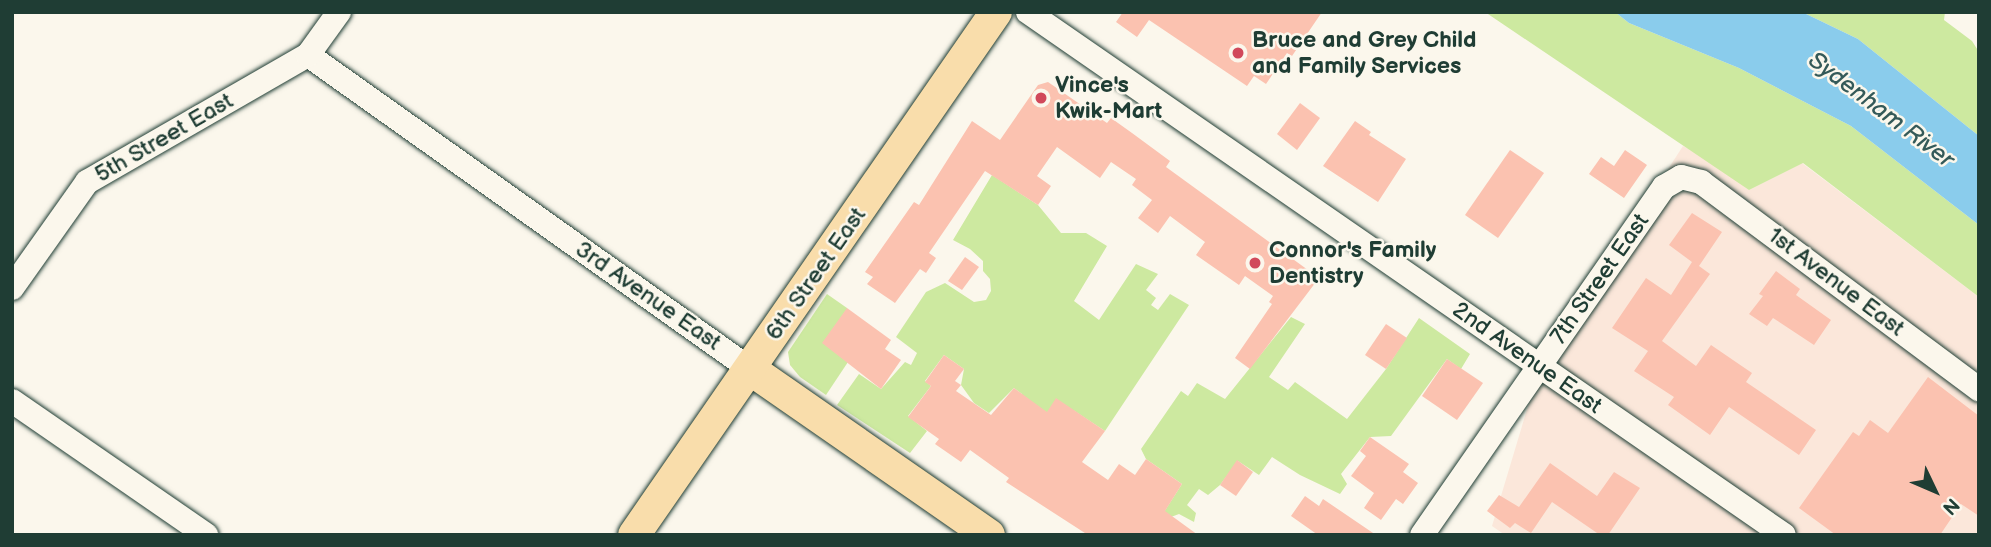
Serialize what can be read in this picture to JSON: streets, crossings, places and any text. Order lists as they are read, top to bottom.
{
  "streets": {
    "main road": ["6th Street East", "3rd Avenue East"],
    "street": [
      "5th Street East",
      "7th Street East",
      "1st Avenue East",
      "2nd Avenue East"
    ]
  },
  "crossings": [
    ["5th Street East", "3rd Avenue East"],
    ["6th Street East", "3rd Avenue East"],
    ["7th Street East", "1st Avenue East"],
    ["7th Street East", "2nd Avenue East"]
  ],
  "water": ["Sydenham River"],
  "places": ["Bruce and Grey Child and Family Services", "Vince's Kwik-Mart", "Connor's Family Dentistry"],
  "north": "bottom right"
}
